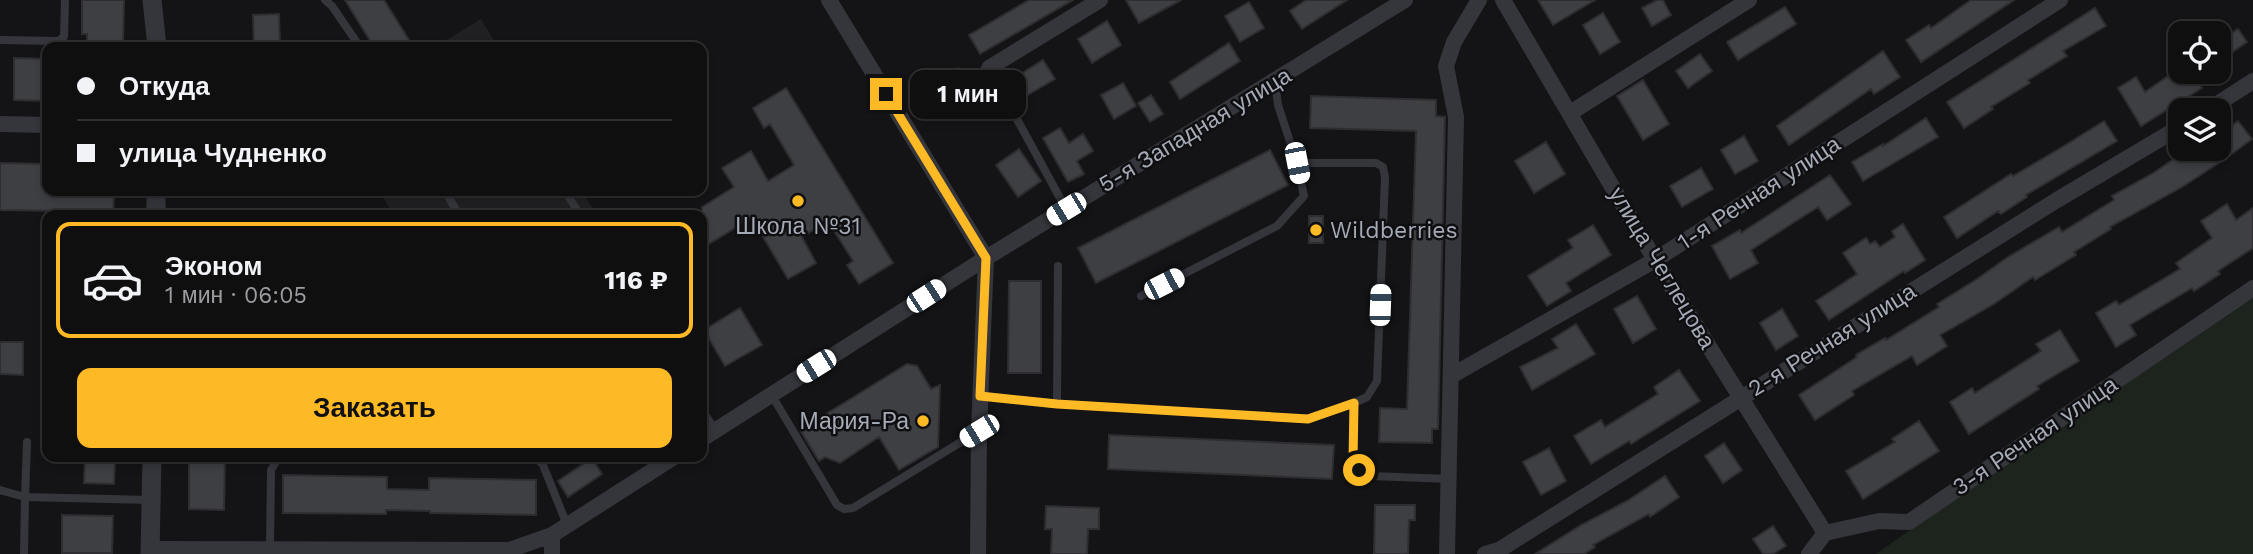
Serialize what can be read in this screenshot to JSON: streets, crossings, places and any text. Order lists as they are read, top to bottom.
{
  "streets": {
    "street": [
      "5-я Западная улица",
      "1-я Речная улица",
      "улица Чеглецова",
      "2-я Речная улица",
      "3-я Речная улица"
    ]
  },
  "crossings": [
    ["1-я Речная улица", "улица Чеглецова"],
    ["улица Чеглецова", "2-я Речная улица"],
    ["улица Чеглецова", "3-я Речная улица"]
  ],
  "places": ["Школа №31", "Wildberries", "Мария-Ра"],
  "page": {
    "banner": ["Откуда", "улица Чудненко"],
    "bubble": "1 мин",
    "list": [
      {
        "name": "Эконом",
        "note": "1 мин · 06:05",
        "value": "116 ₽"
      }
    ],
    "buttons": "Заказать"
  }
}
